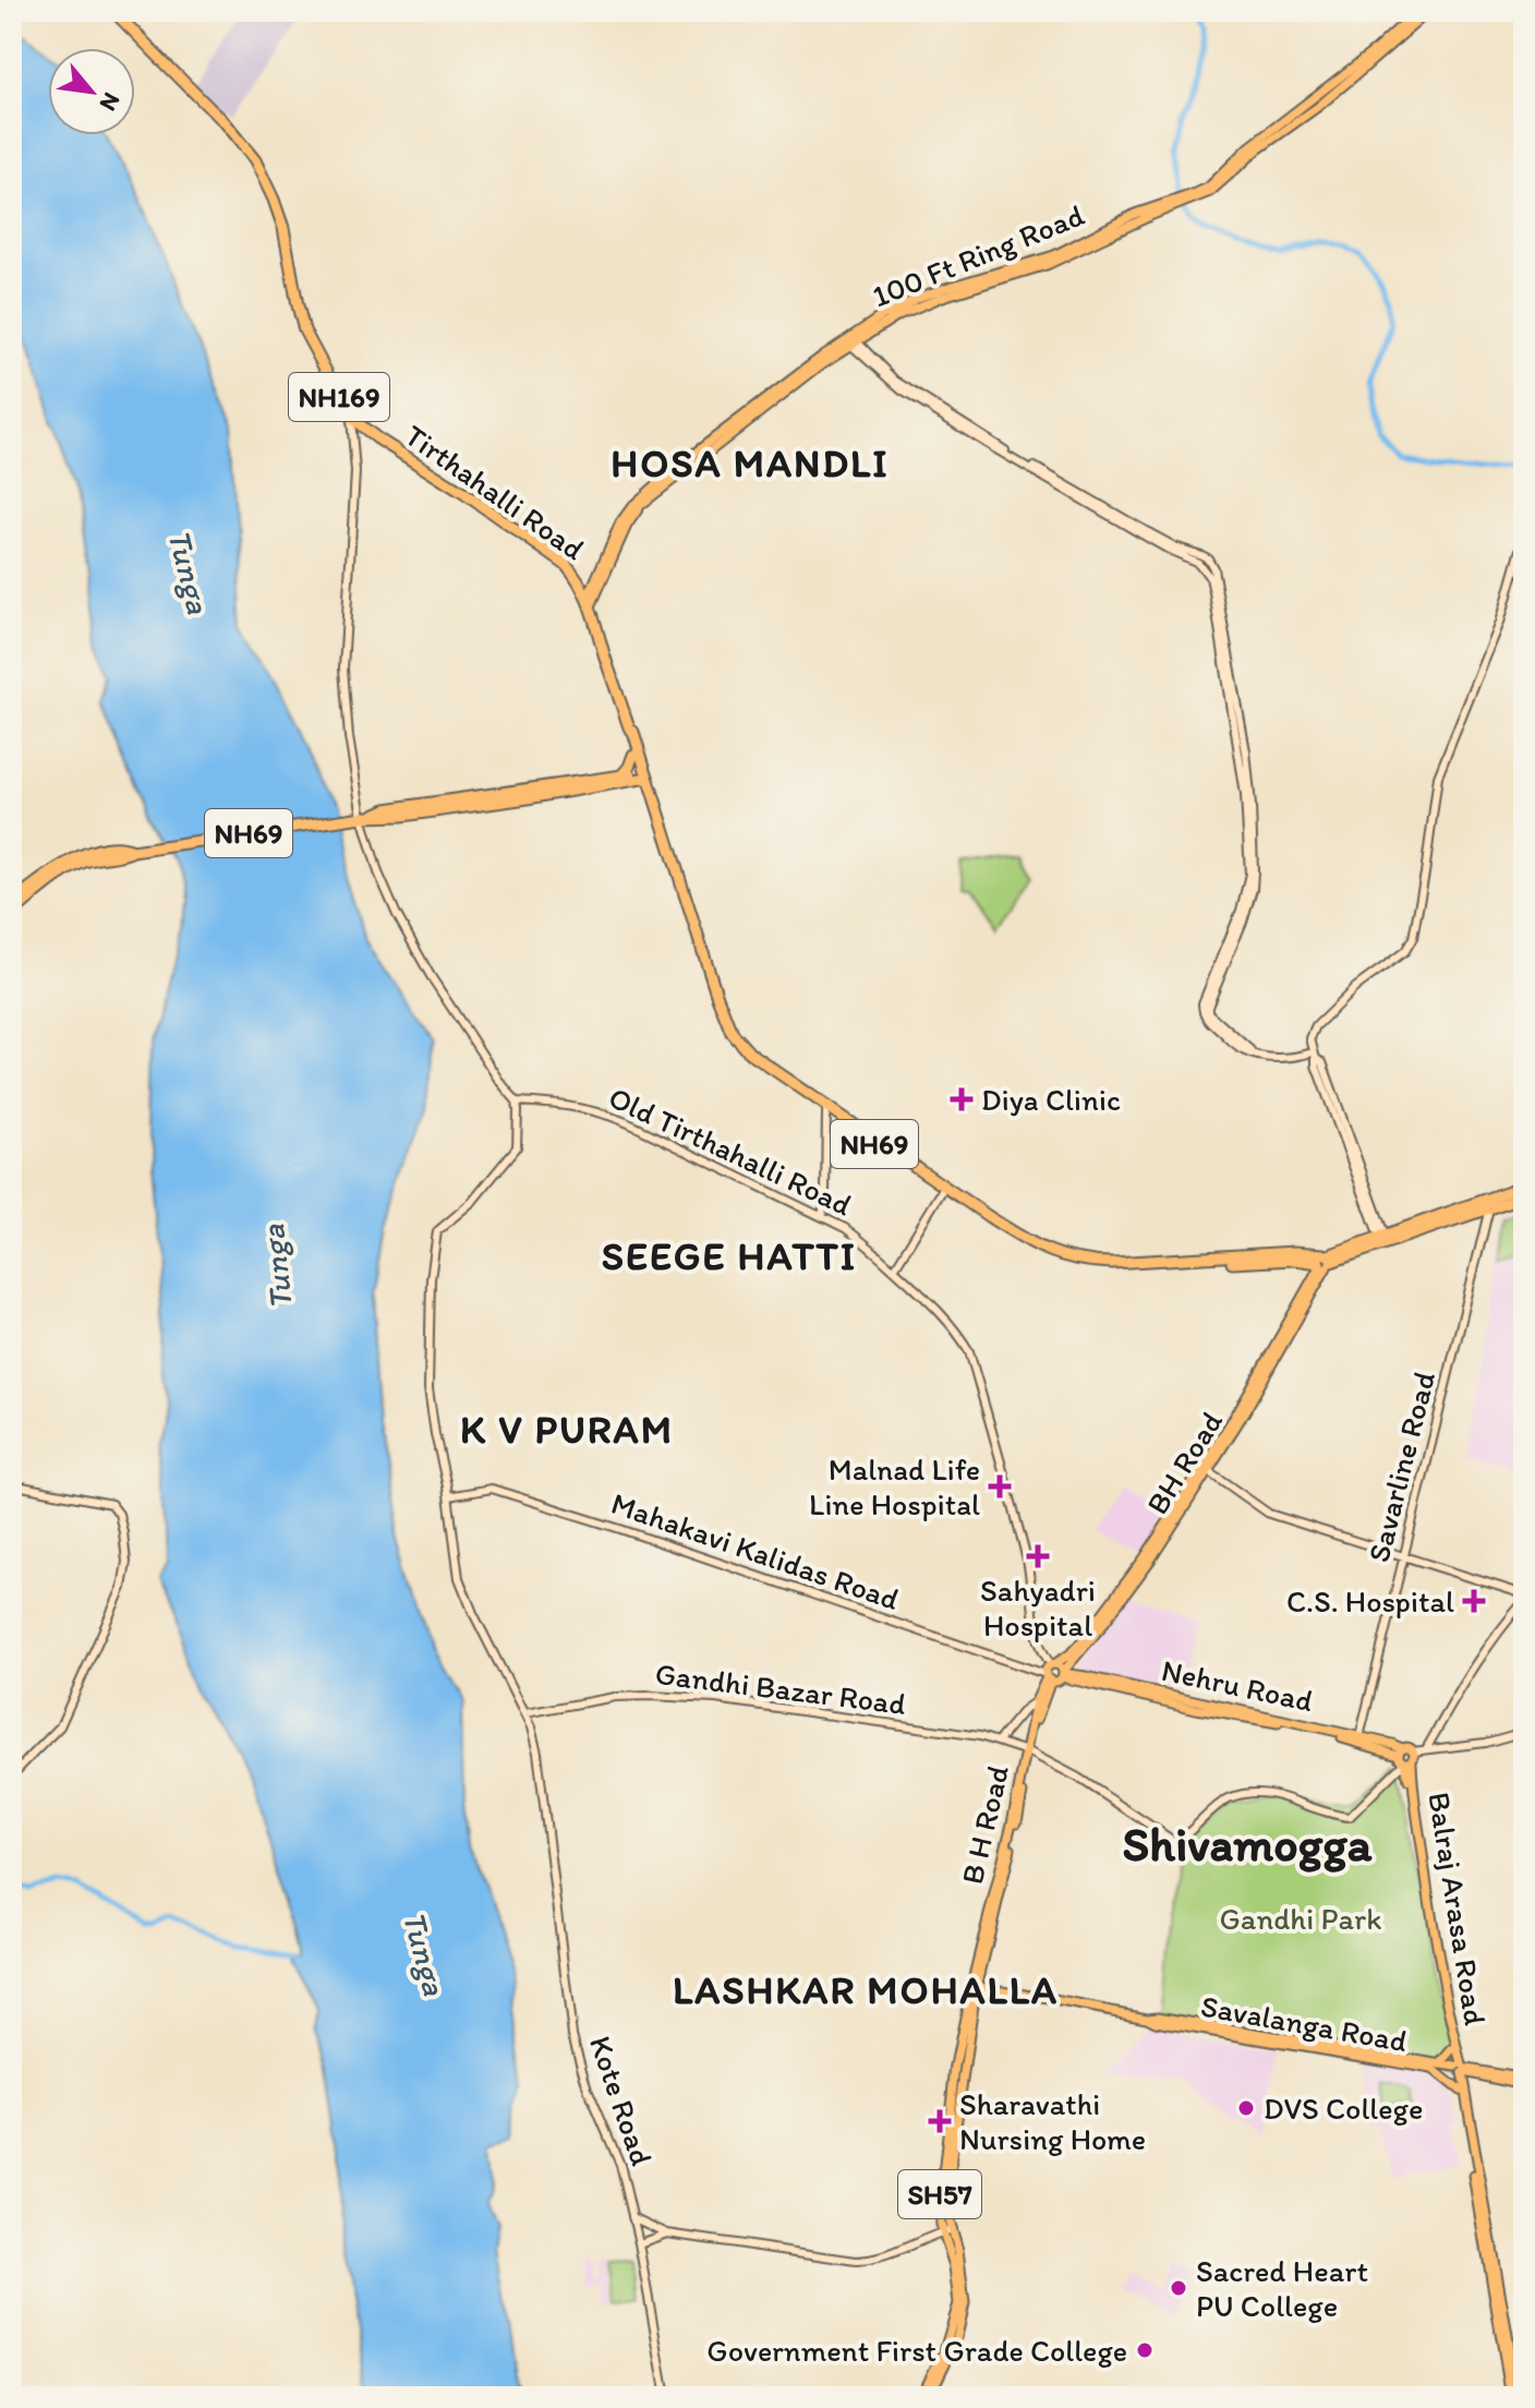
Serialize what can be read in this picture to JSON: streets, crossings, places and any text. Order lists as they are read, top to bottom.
{
  "streets": {
    "highway": ["NH169", "Tirthahalli Road", "NH69"],
    "main road": [
      "100 Ft Ring Road",
      "BH Road",
      "Nehru Road",
      "B H Road",
      "Balraj Arasa Road",
      "Savalanga Road",
      "SH57"
    ],
    "street": [
      "Old Tirthahalli Road",
      "Savarline Road",
      "Mahakavi Kalidas Road",
      "Gandhi Bazar Road",
      "Kote Road"
    ]
  },
  "crossings": [
    ["100 Ft Ring Road", "Tirthahalli Road"],
    ["NH169", "Tirthahalli Road"],
    ["NH169", "NH69"],
    ["Tirthahalli Road", "NH69"],
    ["NH69", "BH Road"],
    ["NH69", "Savarline Road"],
    ["Old Tirthahalli Road", "BH Road"],
    ["Old Tirthahalli Road", "Mahakavi Kalidas Road"],
    ["Old Tirthahalli Road", "Nehru Road"],
    ["Old Tirthahalli Road", "B H Road"],
    ["Old Tirthahalli Road", "Kote Road"],
    ["BH Road", "Mahakavi Kalidas Road"],
    ["BH Road", "Nehru Road"],
    ["BH Road", "B H Road"],
    ["Savarline Road", "Nehru Road"],
    ["Mahakavi Kalidas Road", "Nehru Road"],
    ["Mahakavi Kalidas Road", "B H Road"],
    ["Mahakavi Kalidas Road", "Kote Road"],
    ["Nehru Road", "Gandhi Bazar Road"],
    ["Nehru Road", "B H Road"],
    ["Nehru Road", "Balraj Arasa Road"],
    ["Gandhi Bazar Road", "B H Road"],
    ["Gandhi Bazar Road", "Balraj Arasa Road"],
    ["Gandhi Bazar Road", "Kote Road"],
    ["Balraj Arasa Road", "Savalanga Road"],
    ["Savalanga Road", "SH57"]
  ],
  "districts": [
    "HOSA MANDLI",
    "SEEGE HATTI",
    "K V PURAM",
    "Shivamogga",
    "LASHKAR MOHALLA"
  ],
  "water": ["Tunga"],
  "parks": ["Gandhi Park"],
  "places": {
    "health": [
      "Diya Clinic",
      "Malnad Life Line Hospital",
      "Sahyadri Hospital",
      "C.S. Hospital",
      "Sharavathi Nursing Home"
    ],
    "other": ["DVS College", "Sacred Heart PU College", "Government First Grade College"]
  },
  "north": "bottom right"
}
